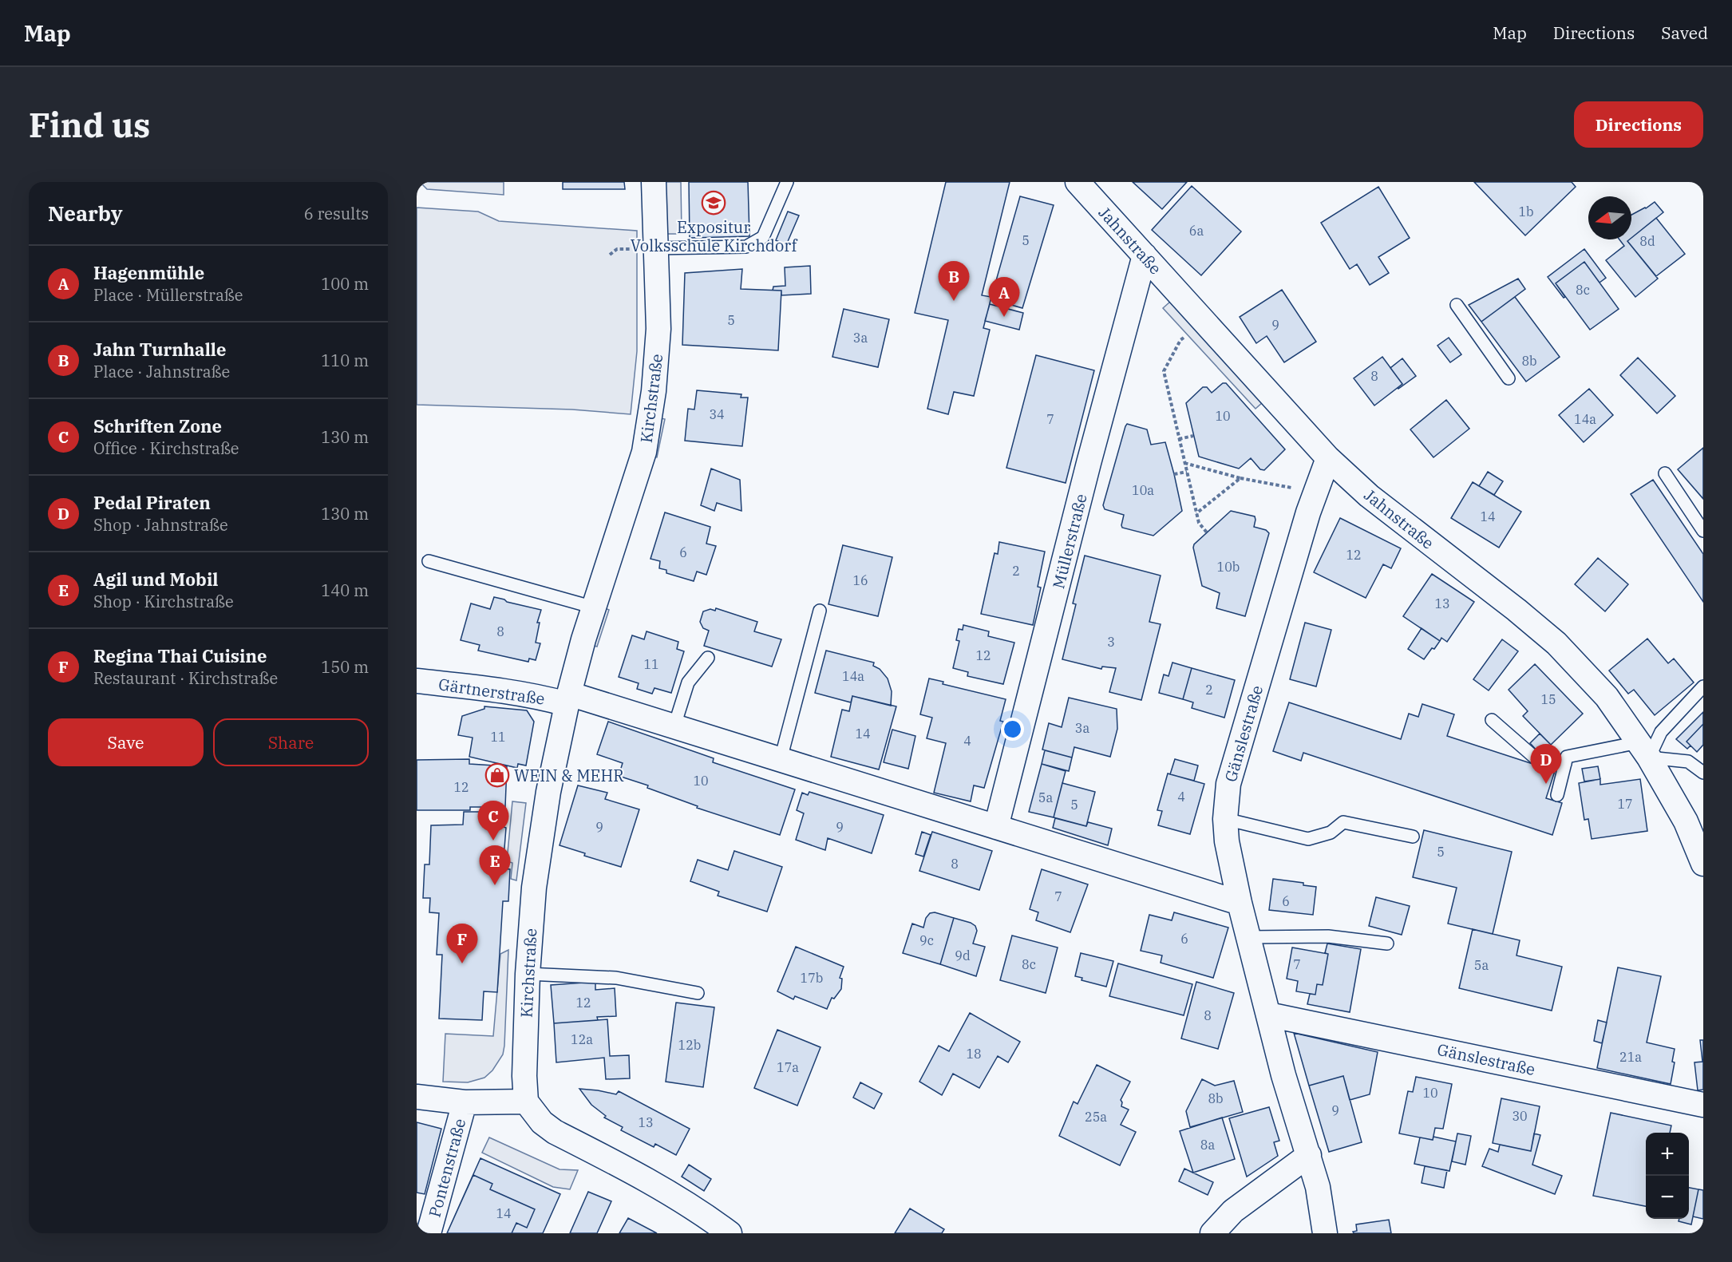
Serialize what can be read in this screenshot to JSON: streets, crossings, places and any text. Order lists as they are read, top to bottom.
{
  "streets": {
    "street": [
      "Jahnstraße",
      "Kirchstraße",
      "Müllerstraße",
      "Gärtnerstraße",
      "Gänslestraße",
      "Pontenstraße"
    ]
  },
  "crossings": [
    ["Jahnstraße", "Müllerstraße"],
    ["Jahnstraße", "Gänslestraße"],
    ["Kirchstraße", "Gärtnerstraße"],
    ["Kirchstraße", "Pontenstraße"]
  ],
  "places": {
    "school or university": ["Expositur Volksschule Kirchdorf"],
    "shop": ["WEIN & MEHR"]
  },
  "house_numbers": [
    "1b",
    "6a",
    "5",
    "8d",
    "8c",
    "5",
    "9",
    "3a",
    "8b",
    "8",
    "34",
    "10",
    "7",
    "14a",
    "10a",
    "14",
    "6",
    "12",
    "10b",
    "2",
    "16",
    "13",
    "8",
    "3",
    "12",
    "11",
    "14a",
    "2",
    "15",
    "3a",
    "14",
    "11",
    "4",
    "10",
    "12",
    "4",
    "5a",
    "17",
    "5",
    "9",
    "9",
    "5",
    "8",
    "7",
    "6",
    "6",
    "9c",
    "9d",
    "8c",
    "7",
    "5a",
    "17b",
    "12",
    "8",
    "12a",
    "12b",
    "18",
    "21a",
    "17a",
    "10",
    "8b",
    "9",
    "30",
    "25a",
    "13",
    "8a",
    "14"
  ],
  "north": "left",
  "page": {
    "header": "Map",
    "nav": ["Map", "Directions", "Saved"],
    "buttons": [
      "Directions",
      ["Save", "Share"]
    ],
    "title": "Find us",
    "heading": ["Nearby", "6 results"],
    "list": [
      {
        "mark": "A",
        "name": "Hagenmühle",
        "note": "Place · Müllerstraße",
        "value": "100 m"
      },
      {
        "mark": "B",
        "name": "Jahn Turnhalle",
        "note": "Place · Jahnstraße",
        "value": "110 m"
      },
      {
        "mark": "C",
        "name": "Schriften Zone",
        "note": "Office · Kirchstraße",
        "value": "130 m"
      },
      {
        "mark": "D",
        "name": "Pedal Piraten",
        "note": "Shop · Jahnstraße",
        "value": "130 m"
      },
      {
        "mark": "E",
        "name": "Agil und Mobil",
        "note": "Shop · Kirchstraße",
        "value": "140 m"
      },
      {
        "mark": "F",
        "name": "Regina Thai Cuisine",
        "note": "Restaurant · Kirchstraße",
        "value": "150 m"
      }
    ],
    "pins": [
      "B",
      "A",
      "D",
      "C",
      "E",
      "F"
    ],
    "map_buttons": ["+", "−"]
  }
}
